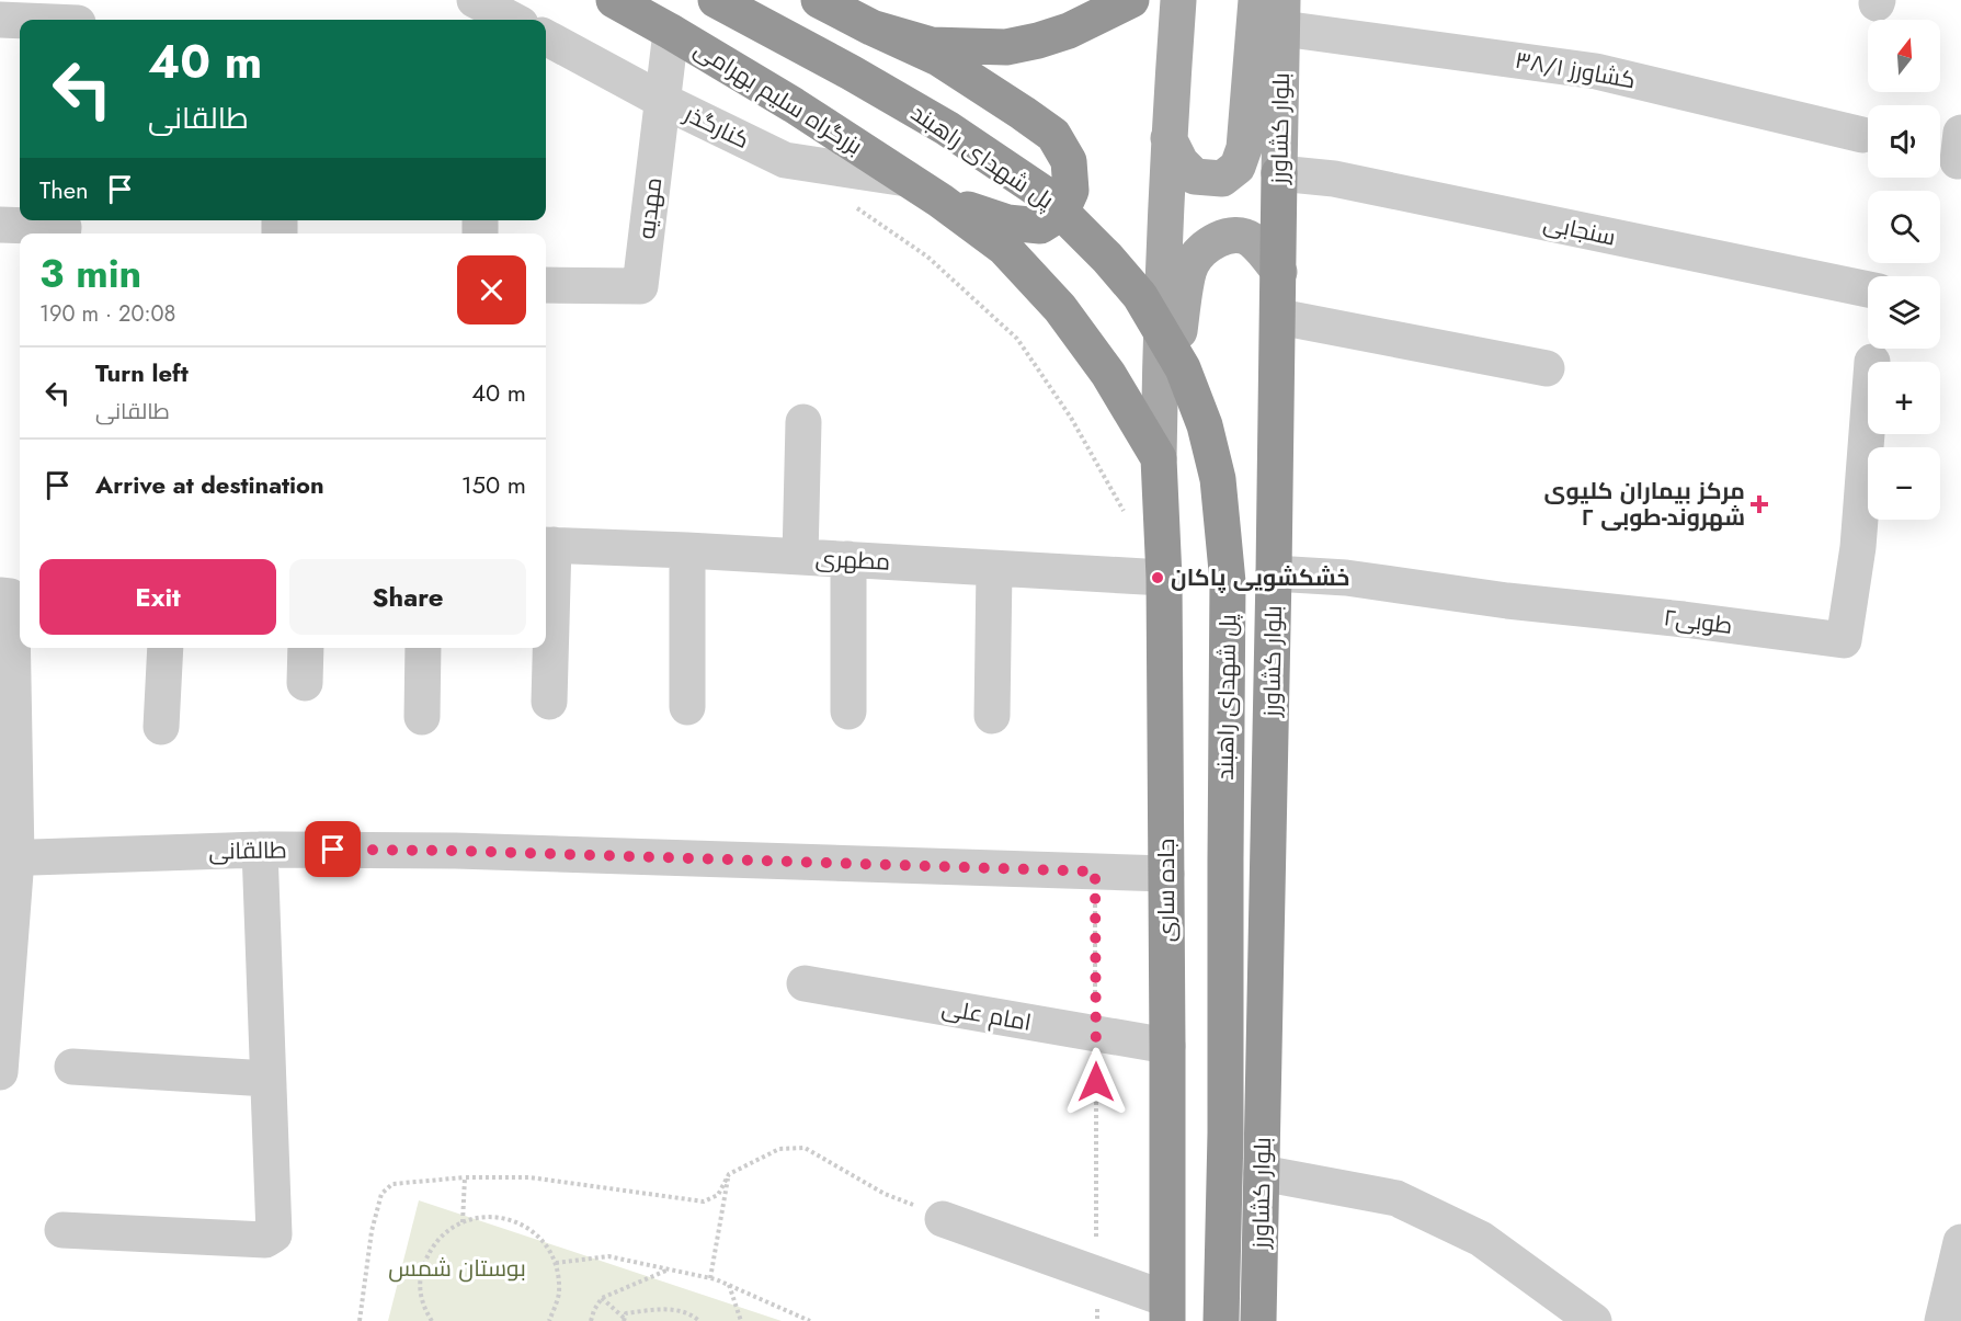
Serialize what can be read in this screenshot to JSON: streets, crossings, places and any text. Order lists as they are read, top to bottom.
{
  "streets": {
    "highway": [
      "بزرگراه سلیم بهرامی",
      "بلوار کشاورز",
      "پل شهدای راهبند",
      "جاده ساری"
    ],
    "street": [
      "کشاورز ۳۸/۱",
      "کنارگذر",
      "مهدیه",
      "سنجابی",
      "مطهری",
      "طوبی۲",
      "طالقانی",
      "امام علی"
    ]
  },
  "crossings": [
    ["کشاورز ۳۸/۱", "بلوار کشاورز"],
    ["بزرگراه سلیم بهرامی", "کنارگذر"],
    ["بزرگراه سلیم بهرامی", "مهدیه"],
    ["کنارگذر", "مهدیه"],
    ["بلوار کشاورز", "سنجابی"],
    ["بلوار کشاورز", "طوبی۲"],
    ["مطهری", "جاده ساری"],
    ["طالقانی", "جاده ساری"],
    ["جاده ساری", "امام علی"]
  ],
  "parks": ["بوستان شمس"],
  "places": {
    "health": ["مرکز بیماران کلیوی شهروند-طوبی ۲"],
    "other": ["خشکشویی پاکان"]
  },
  "north": "top",
  "page": {
    "map_buttons": ["+", "−"],
    "turn": ["40 m", "طالقانی"],
    "then": "Then",
    "heading": ["3 min", "190 m · 20:08"],
    "list": [
      {
        "name": "Turn left",
        "note": "طالقانی",
        "value": "40 m"
      },
      {
        "name": "Arrive at destination",
        "value": "150 m"
      }
    ],
    "buttons": ["Exit", "Share"]
  }
}
